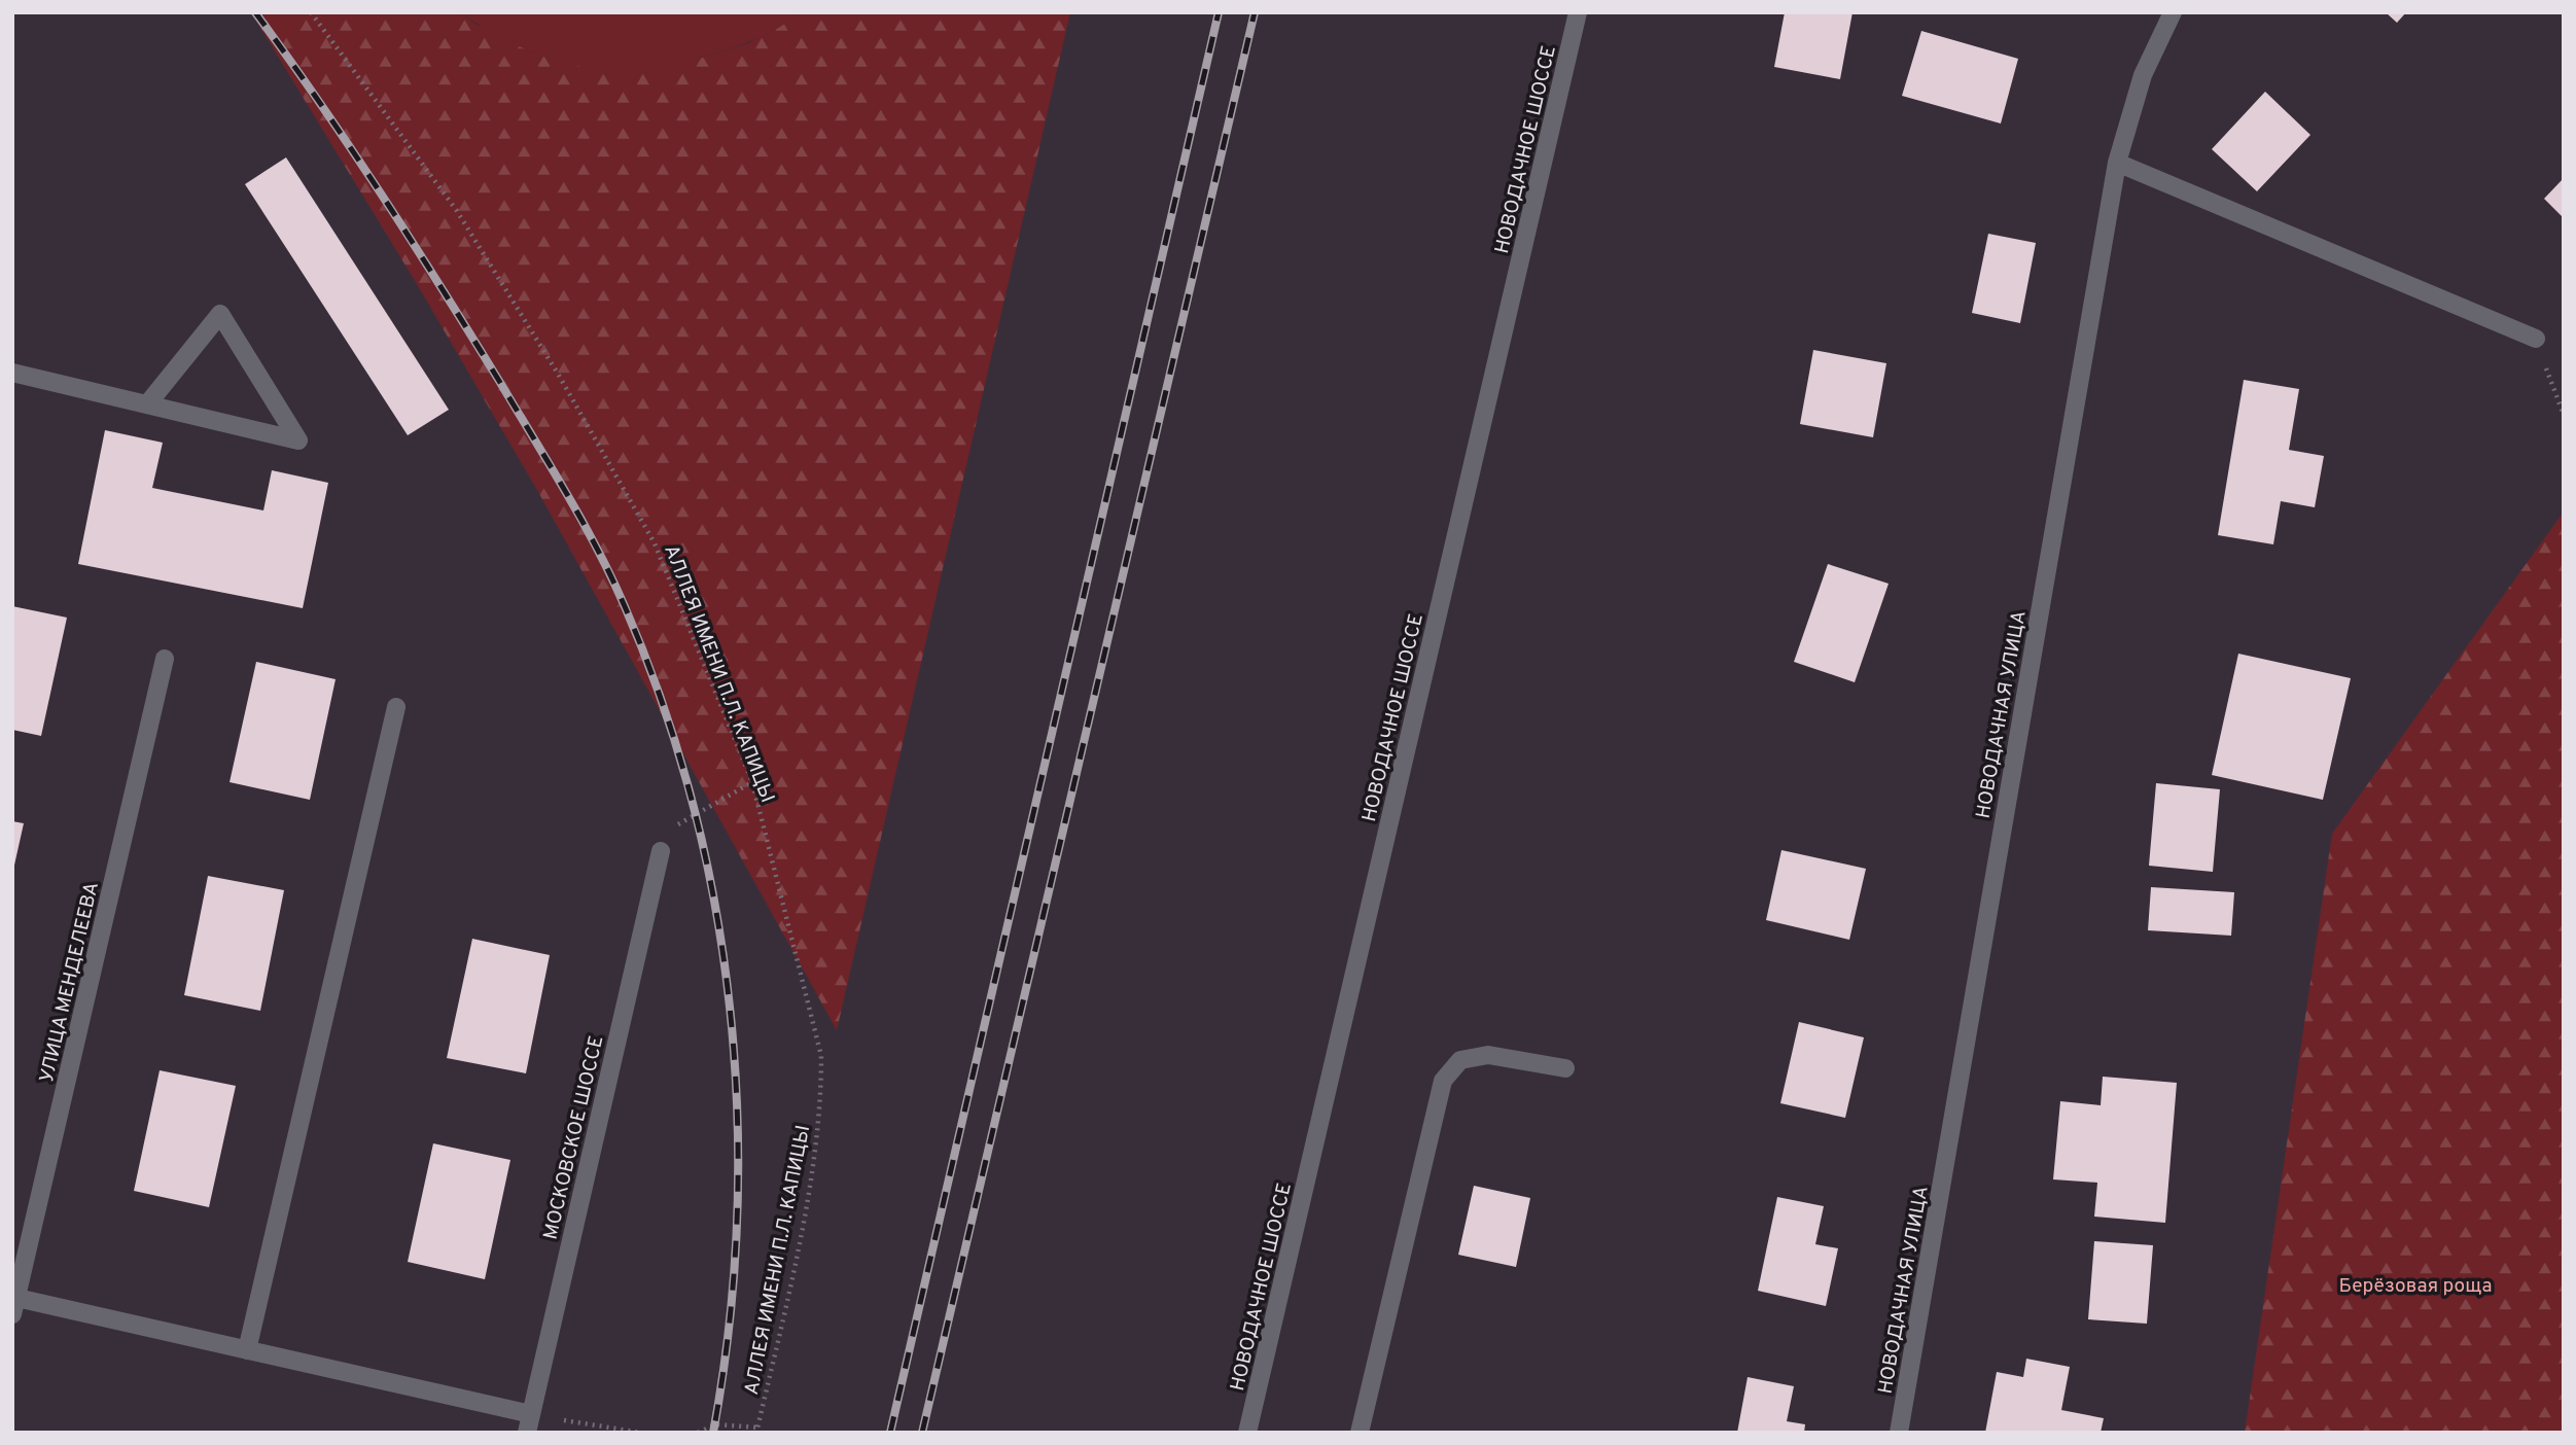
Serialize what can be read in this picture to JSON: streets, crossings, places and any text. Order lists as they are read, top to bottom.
{
  "streets": {
    "street": [
      "НОВОДАЧНОЕ ШОССЕ",
      "НОВОДАЧНАЯ УЛИЦА",
      "УЛИЦА МЕНДЕЛЕЕВА",
      "МОСКОВСКОЕ ШОССЕ"
    ],
    "path": ["АЛЛЕЯ ИМЕНИ П.Л. КАПИЦЫ"]
  },
  "parks": ["Берёзовая роща"]
}
